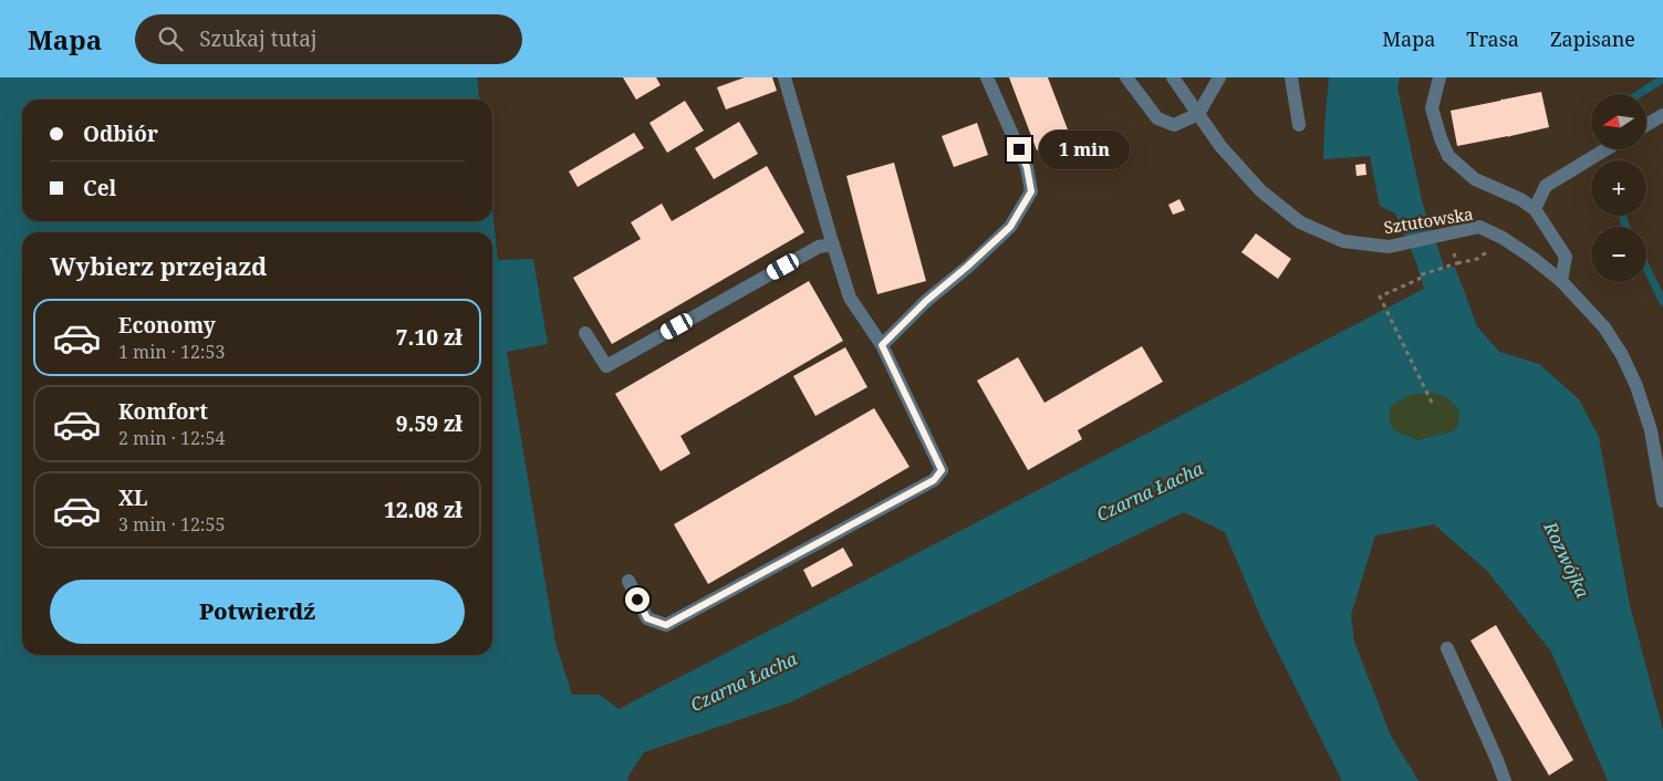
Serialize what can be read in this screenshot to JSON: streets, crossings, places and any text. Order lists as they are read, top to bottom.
{
  "streets": {
    "street": ["Sztutowska"]
  },
  "water": ["Czarna Łacha", "Rozwójka"],
  "north": "left",
  "page": {
    "header": "Mapa",
    "search": "Szukaj tutaj",
    "nav": ["Mapa", "Trasa", "Zapisane"],
    "map_buttons": ["+", "−"],
    "banner": ["Odbiór", "Cel"],
    "bubble": "1 min",
    "heading": "Wybierz przejazd",
    "list": [
      {
        "name": "Economy",
        "note": "1 min · 12:53",
        "value": "7.10 zł"
      },
      {
        "name": "Komfort",
        "note": "2 min · 12:54",
        "value": "9.59 zł"
      },
      {
        "name": "XL",
        "note": "3 min · 12:55",
        "value": "12.08 zł"
      }
    ],
    "buttons": "Potwierdź"
  }
}
